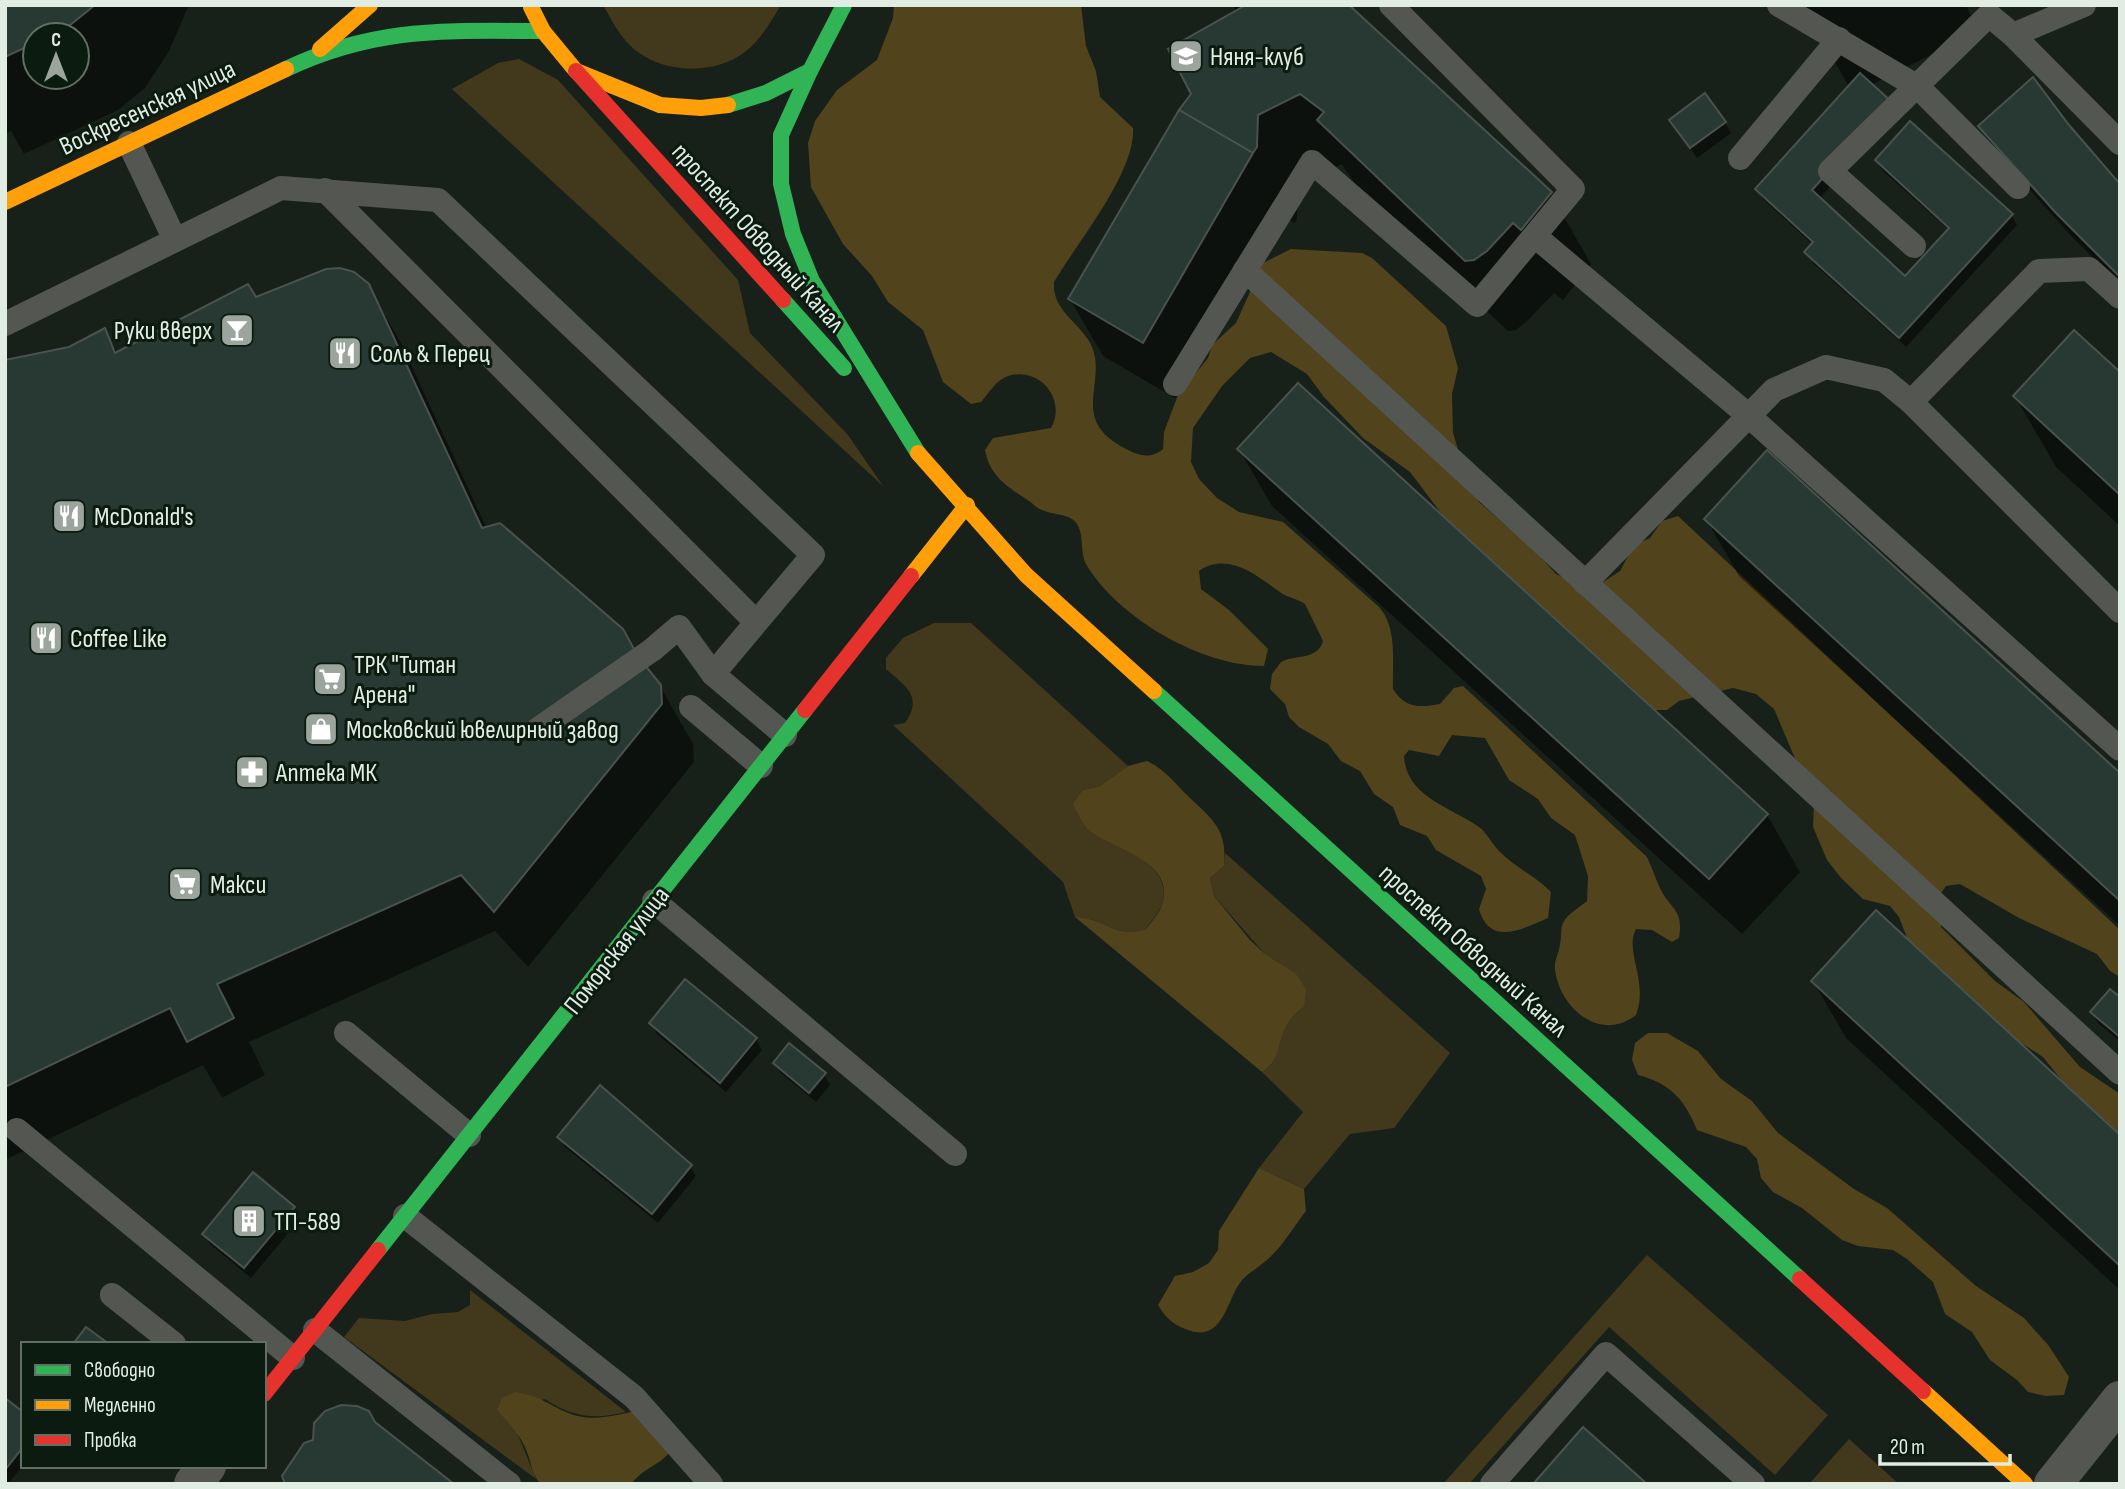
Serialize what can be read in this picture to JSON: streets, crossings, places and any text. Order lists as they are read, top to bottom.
{
  "streets": {
    "main road": ["Воскресенская улица", "проспект Обводный Канал", "Поморская улица"]
  },
  "crossings": [
    ["Воскресенская улица", "проспект Обводный Канал"],
    ["проспект Обводный Канал", "Поморская улица"]
  ],
  "places": {
    "school or university": ["Няня-клуб"],
    "bar": ["Руки вверх"],
    "restaurant": ["Соль & Перец", "McDonald's", "Coffee Like"],
    "supermarket": ["ТРК \"Титан Арена\"", "Макси"],
    "shop": ["Московский ювелирный завод"],
    "pharmacy": ["Аптека МК"],
    "building": ["ТП-589"]
  },
  "legend": ["Свободно", "Медленно", "Пробка"],
  "scale_bar": "20 m",
  "north": "top"
}
